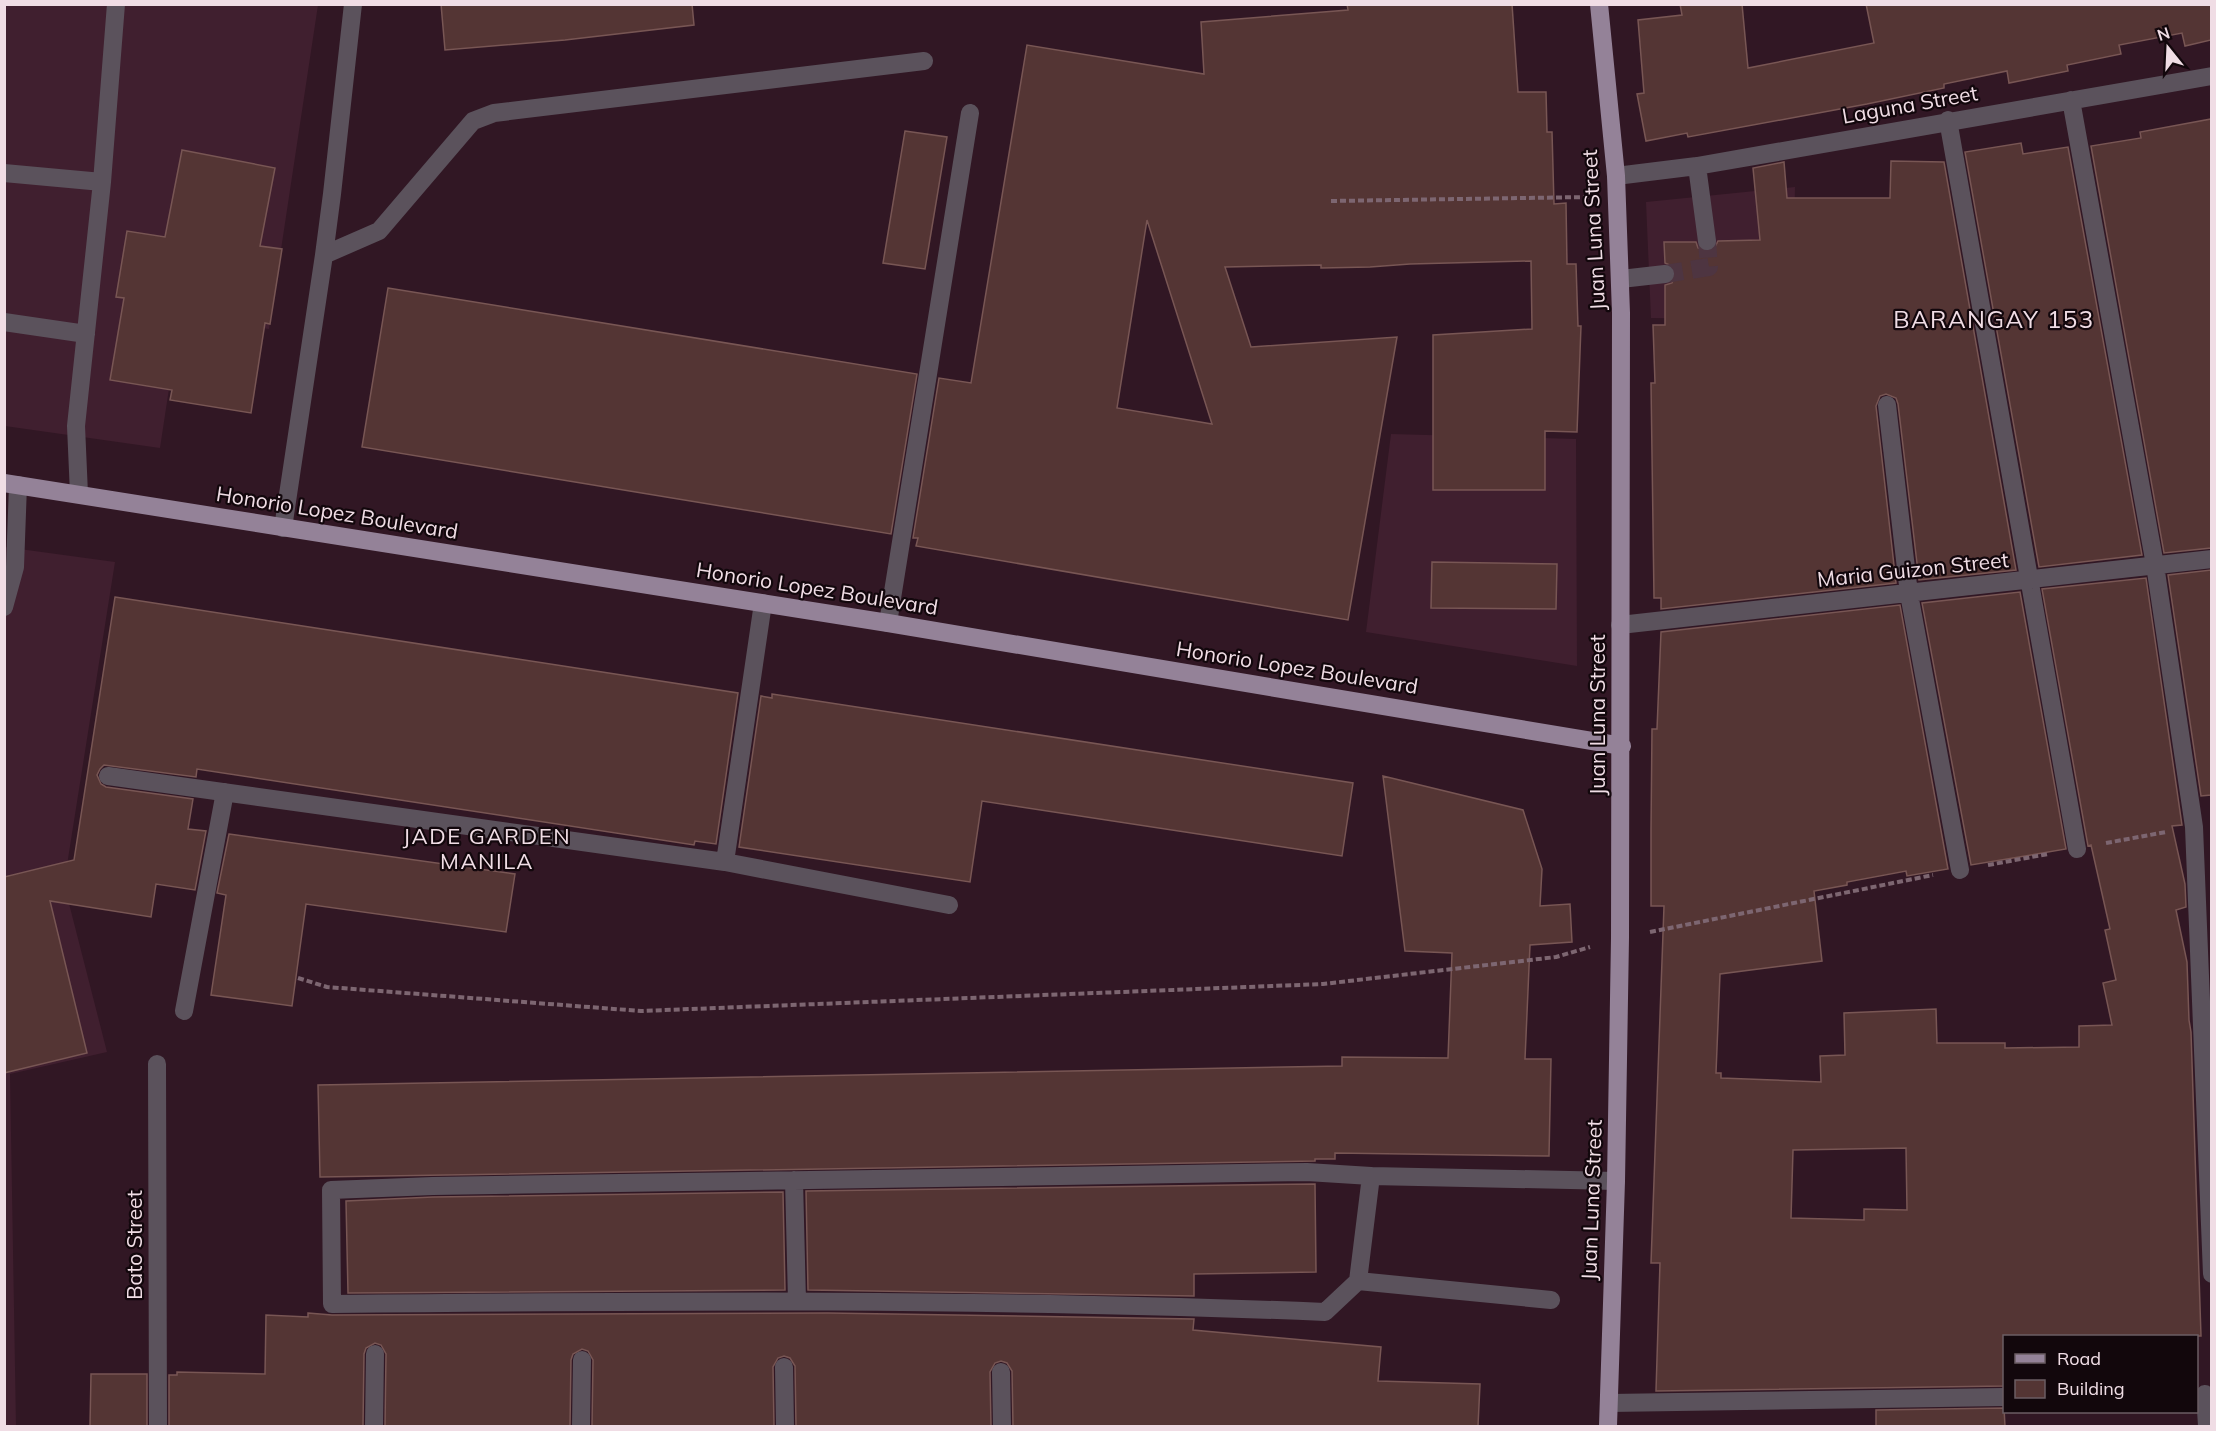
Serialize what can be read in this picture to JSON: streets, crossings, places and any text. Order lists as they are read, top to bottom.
{
  "streets": {
    "main road": ["Juan Luna Street", "Honorio Lopez Boulevard"],
    "street": ["Laguna Street", "Maria Guizon Street", "Bato Street"]
  },
  "crossings": [
    ["Laguna Street", "Juan Luna Street"],
    ["Juan Luna Street", "Honorio Lopez Boulevard"],
    ["Juan Luna Street", "Maria Guizon Street"]
  ],
  "districts": ["BARANGAY 153", "JADE GARDEN MANILA"],
  "legend": ["Road", "Building"],
  "north": "top"
}
